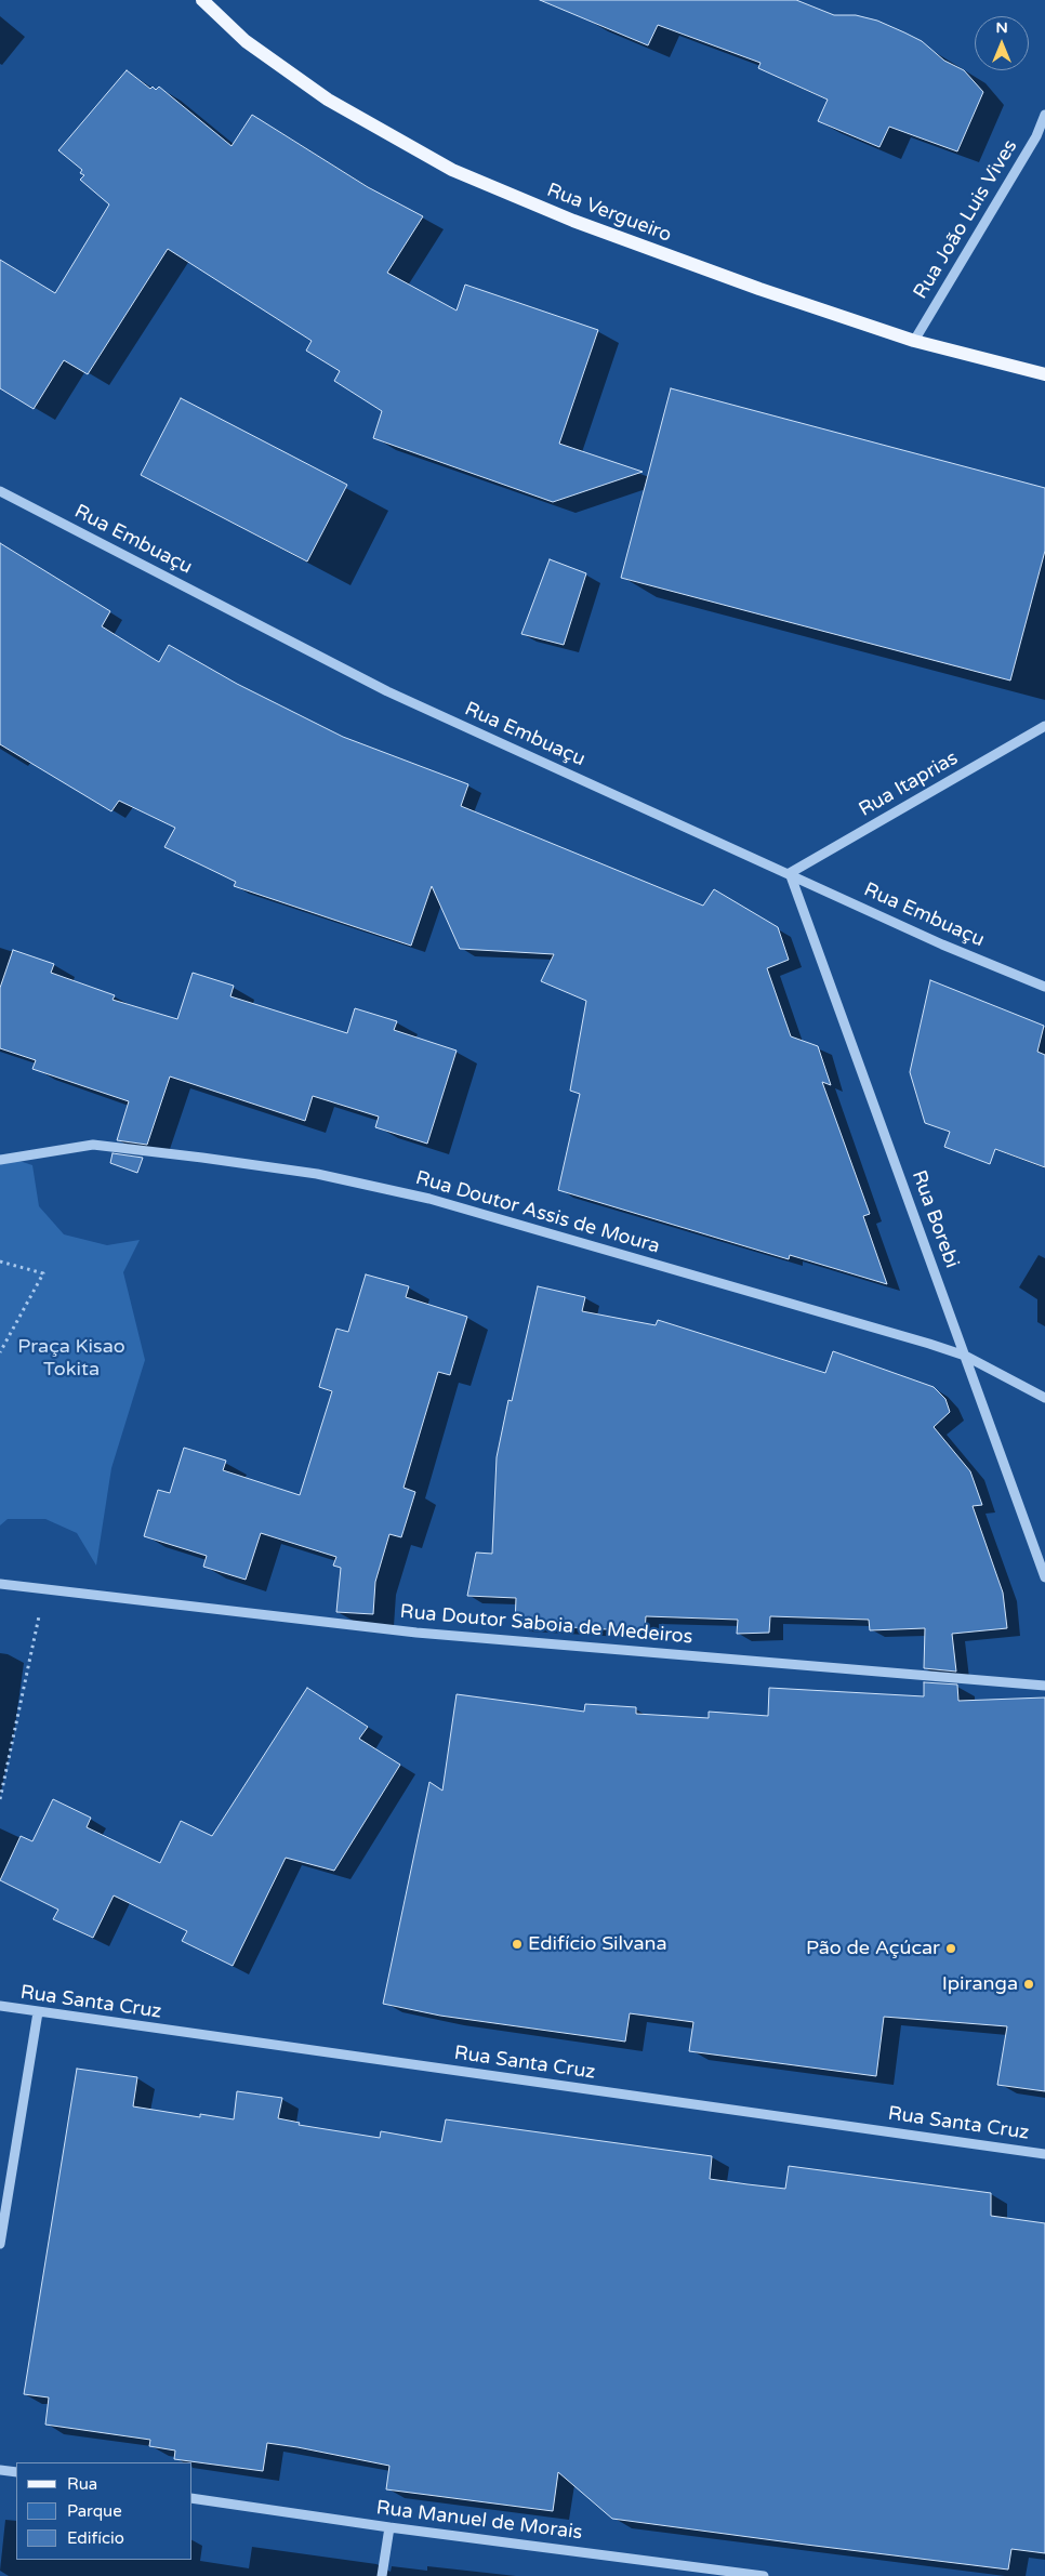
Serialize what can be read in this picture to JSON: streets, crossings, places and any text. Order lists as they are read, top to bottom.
{
  "streets": {
    "main road": ["Rua Vergueiro"],
    "street": [
      "Rua João Luis Vives",
      "Rua Embuaçu",
      "Rua Itaprias",
      "Rua Doutor Assis de Moura",
      "Rua Borebi",
      "Rua Doutor Saboia de Medeiros",
      "Rua Santa Cruz",
      "Rua Manuel de Morais"
    ]
  },
  "crossings": [
    ["Rua Vergueiro", "Rua João Luis Vives"],
    ["Rua Embuaçu", "Rua Itaprias"],
    ["Rua Embuaçu", "Rua Borebi"],
    ["Rua Itaprias", "Rua Borebi"],
    ["Rua Doutor Assis de Moura", "Rua Borebi"]
  ],
  "parks": ["Praça Kisao Tokita"],
  "places": ["Edifício Silvana", "Pão de Açúcar", "Ipiranga"],
  "legend": ["Rua", "Parque", "Edifício"],
  "north": "top"
}
